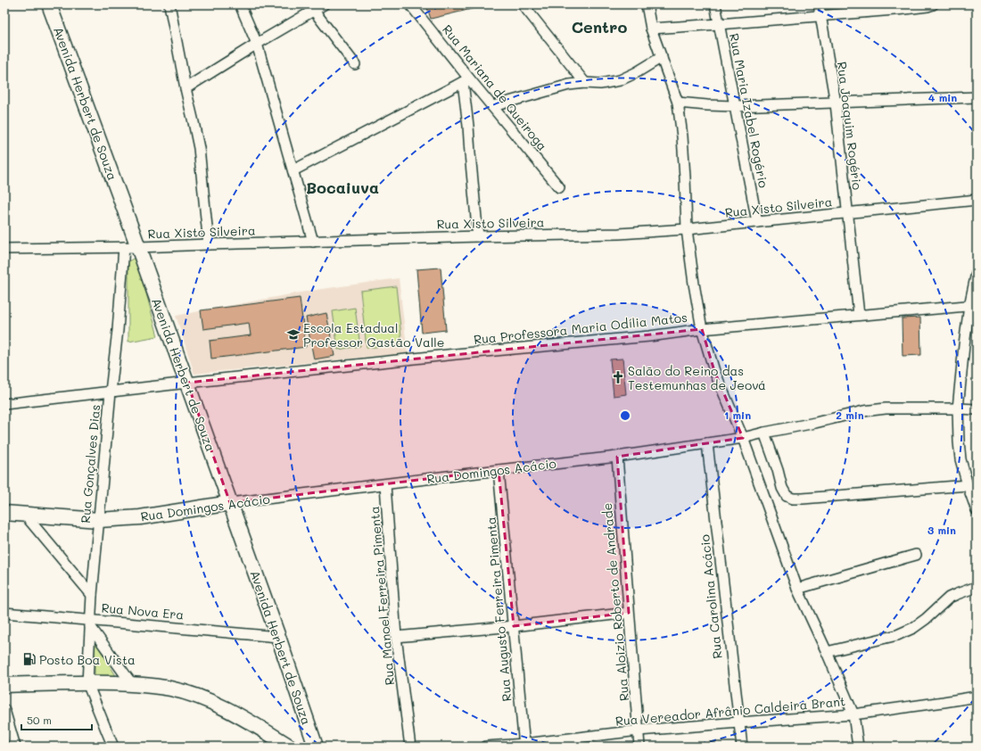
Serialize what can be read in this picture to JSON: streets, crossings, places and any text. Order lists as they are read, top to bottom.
{
  "streets": {
    "street": [
      "Rua Mariana de Queiroga",
      "Avenida Herbert de Souza",
      "Rua Maria Izabel Rogério",
      "Rua Joaquim Rogério",
      "Rua Xisto Silveira",
      "Rua Professora Maria Odília Matos",
      "Rua Gonçalves Dias",
      "Rua Domingos Acácio",
      "Rua Manoel Ferreira Pimenta",
      "Rua Carolina Acácio",
      "Rua Aloizio Roberto de Andrade",
      "Rua Augusto Ferreira Pimenta",
      "Rua Nova Era",
      "Rua Vereador Afrânio Caldeira Brant"
    ]
  },
  "crossings": [
    ["Avenida Herbert de Souza", "Rua Xisto Silveira"],
    ["Avenida Herbert de Souza", "Rua Professora Maria Odília Matos"],
    ["Avenida Herbert de Souza", "Rua Domingos Acácio"],
    ["Avenida Herbert de Souza", "Rua Nova Era"],
    ["Rua Maria Izabel Rogério", "Rua Xisto Silveira"],
    ["Rua Joaquim Rogério", "Rua Xisto Silveira"],
    ["Rua Joaquim Rogério", "Rua Professora Maria Odília Matos"],
    ["Rua Xisto Silveira", "Rua Gonçalves Dias"],
    ["Rua Professora Maria Odília Matos", "Rua Gonçalves Dias"],
    ["Rua Gonçalves Dias", "Rua Domingos Acácio"],
    ["Rua Gonçalves Dias", "Rua Nova Era"],
    ["Rua Domingos Acácio", "Rua Manoel Ferreira Pimenta"],
    ["Rua Domingos Acácio", "Rua Carolina Acácio"],
    ["Rua Domingos Acácio", "Rua Aloizio Roberto de Andrade"],
    ["Rua Domingos Acácio", "Rua Augusto Ferreira Pimenta"],
    ["Rua Carolina Acácio", "Rua Vereador Afrânio Caldeira Brant"],
    ["Rua Aloizio Roberto de Andrade", "Rua Vereador Afrânio Caldeira Brant"],
    ["Rua Augusto Ferreira Pimenta", "Rua Vereador Afrânio Caldeira Brant"]
  ],
  "districts": ["Centro", "Bocaiuva"],
  "places": {
    "school or university": ["Escola Estadual Professor Gastão Valle"],
    "church": ["Salão do Reino das Testemunhas de Jeová"],
    "fuel station": ["Posto Boa Vista"]
  },
  "scale_bar": "50 m",
  "rings": [
    "4 min",
    "1 min",
    "2 min",
    "3 min"
  ]
}
